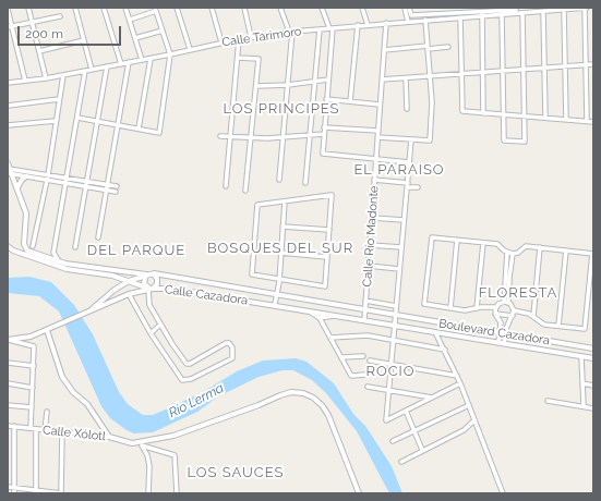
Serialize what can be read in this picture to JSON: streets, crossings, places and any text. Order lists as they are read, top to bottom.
{
  "streets": {
    "street": [
      "Calle Tarimoro",
      "Calle Río Madonte",
      "Calle Cazadora",
      "Boulevard Cazadora",
      "Calle Xólotl"
    ]
  },
  "crossings": [
    ["Calle Tarimoro", "Calle Río Madonte"],
    ["Calle Río Madonte", "Calle Cazadora"],
    ["Calle Cazadora", "Boulevard Cazadora"]
  ],
  "districts": [
    "LOS PRINCIPES",
    "EL PARAISO",
    "BOSQUES DEL SUR",
    "DEL PARQUE",
    "FLORESTA",
    "ROCIO",
    "LOS SAUCES"
  ],
  "water": ["Río Lerma"],
  "scale_bar": "200 m"
}
